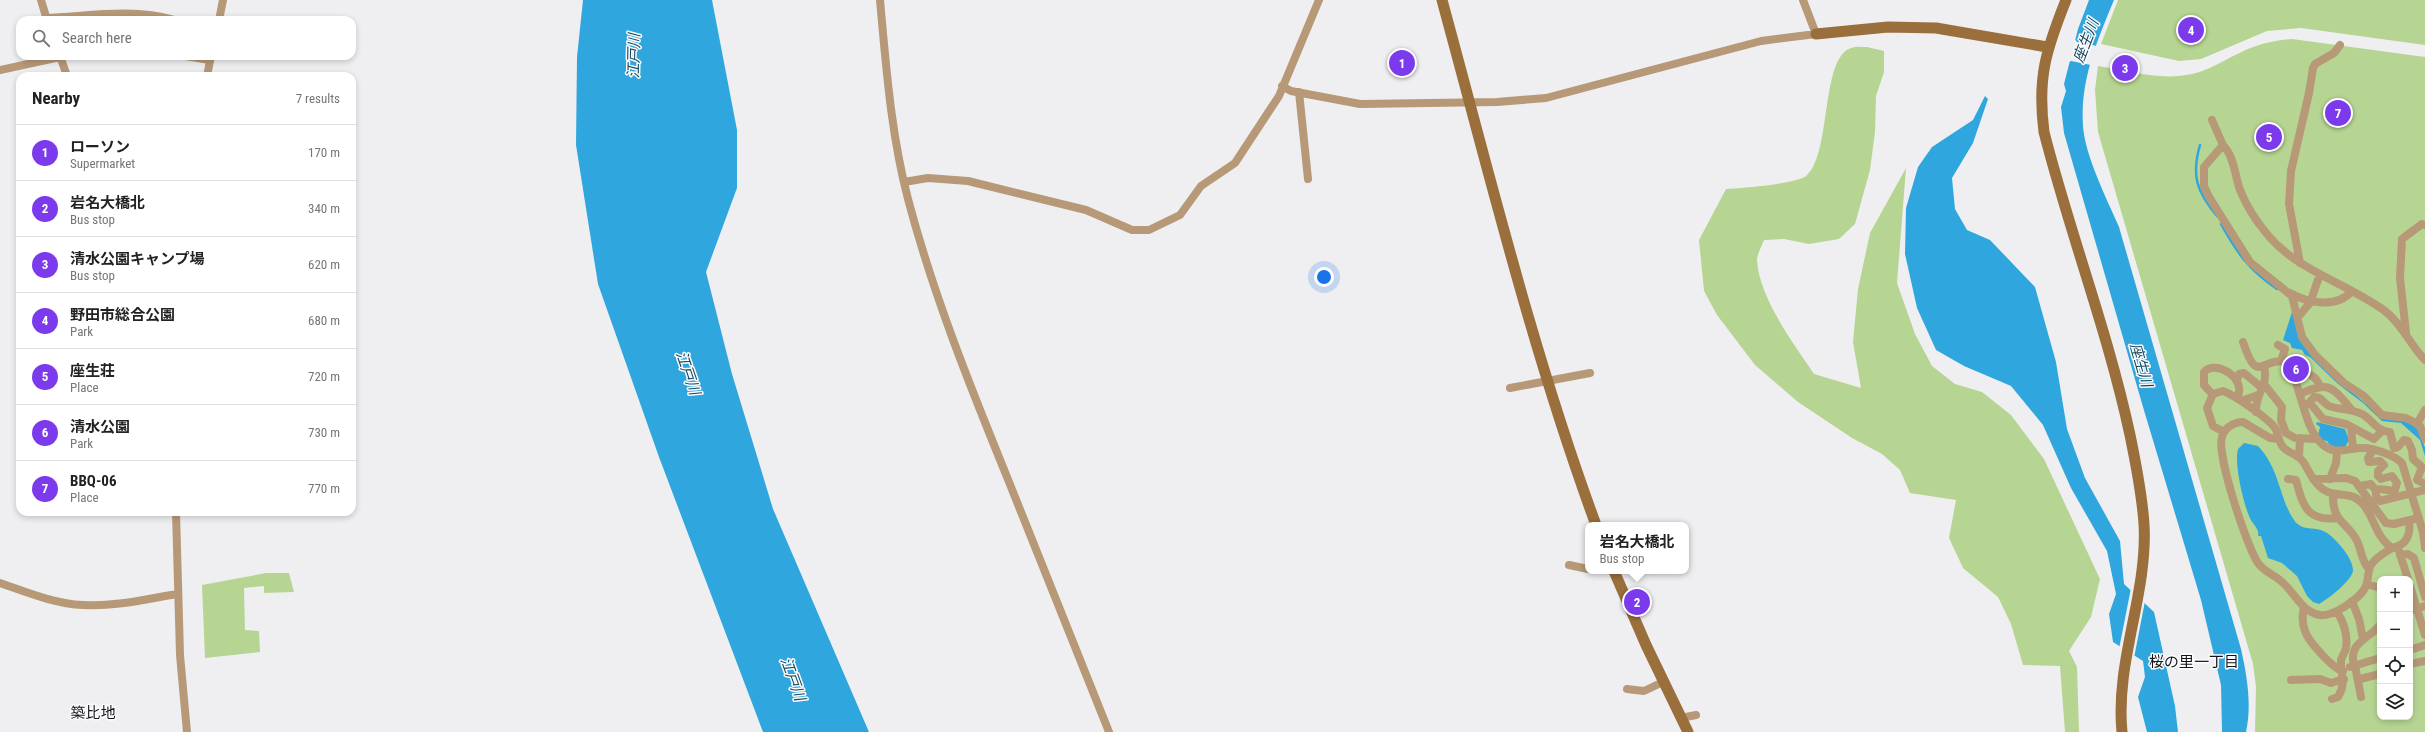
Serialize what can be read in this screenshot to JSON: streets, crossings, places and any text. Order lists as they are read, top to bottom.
{
  "districts": ["桜の里一丁目", "築比地"],
  "water": ["座生川", "江戸川"],
  "page": {
    "pins": [
      "4",
      "1",
      "3",
      "7",
      "5",
      "6",
      "2"
    ],
    "search": "Search here",
    "heading": ["Nearby", "7 results"],
    "list": [
      {
        "mark": "1",
        "name": "ローソン",
        "note": "Supermarket",
        "value": "170 m"
      },
      {
        "mark": "2",
        "name": "岩名大橋北",
        "note": "Bus stop",
        "value": "340 m"
      },
      {
        "mark": "3",
        "name": "清水公園キャンプ場",
        "note": "Bus stop",
        "value": "620 m"
      },
      {
        "mark": "4",
        "name": "野田市総合公園",
        "note": "Park",
        "value": "680 m"
      },
      {
        "mark": "5",
        "name": "座生荘",
        "note": "Place",
        "value": "720 m"
      },
      {
        "mark": "6",
        "name": "清水公園",
        "note": "Park",
        "value": "730 m"
      },
      {
        "mark": "7",
        "name": "BBQ-06",
        "note": "Place",
        "value": "770 m"
      }
    ],
    "popup": ["岩名大橋北", "Bus stop"],
    "map_buttons": ["+", "−"]
  }
}
